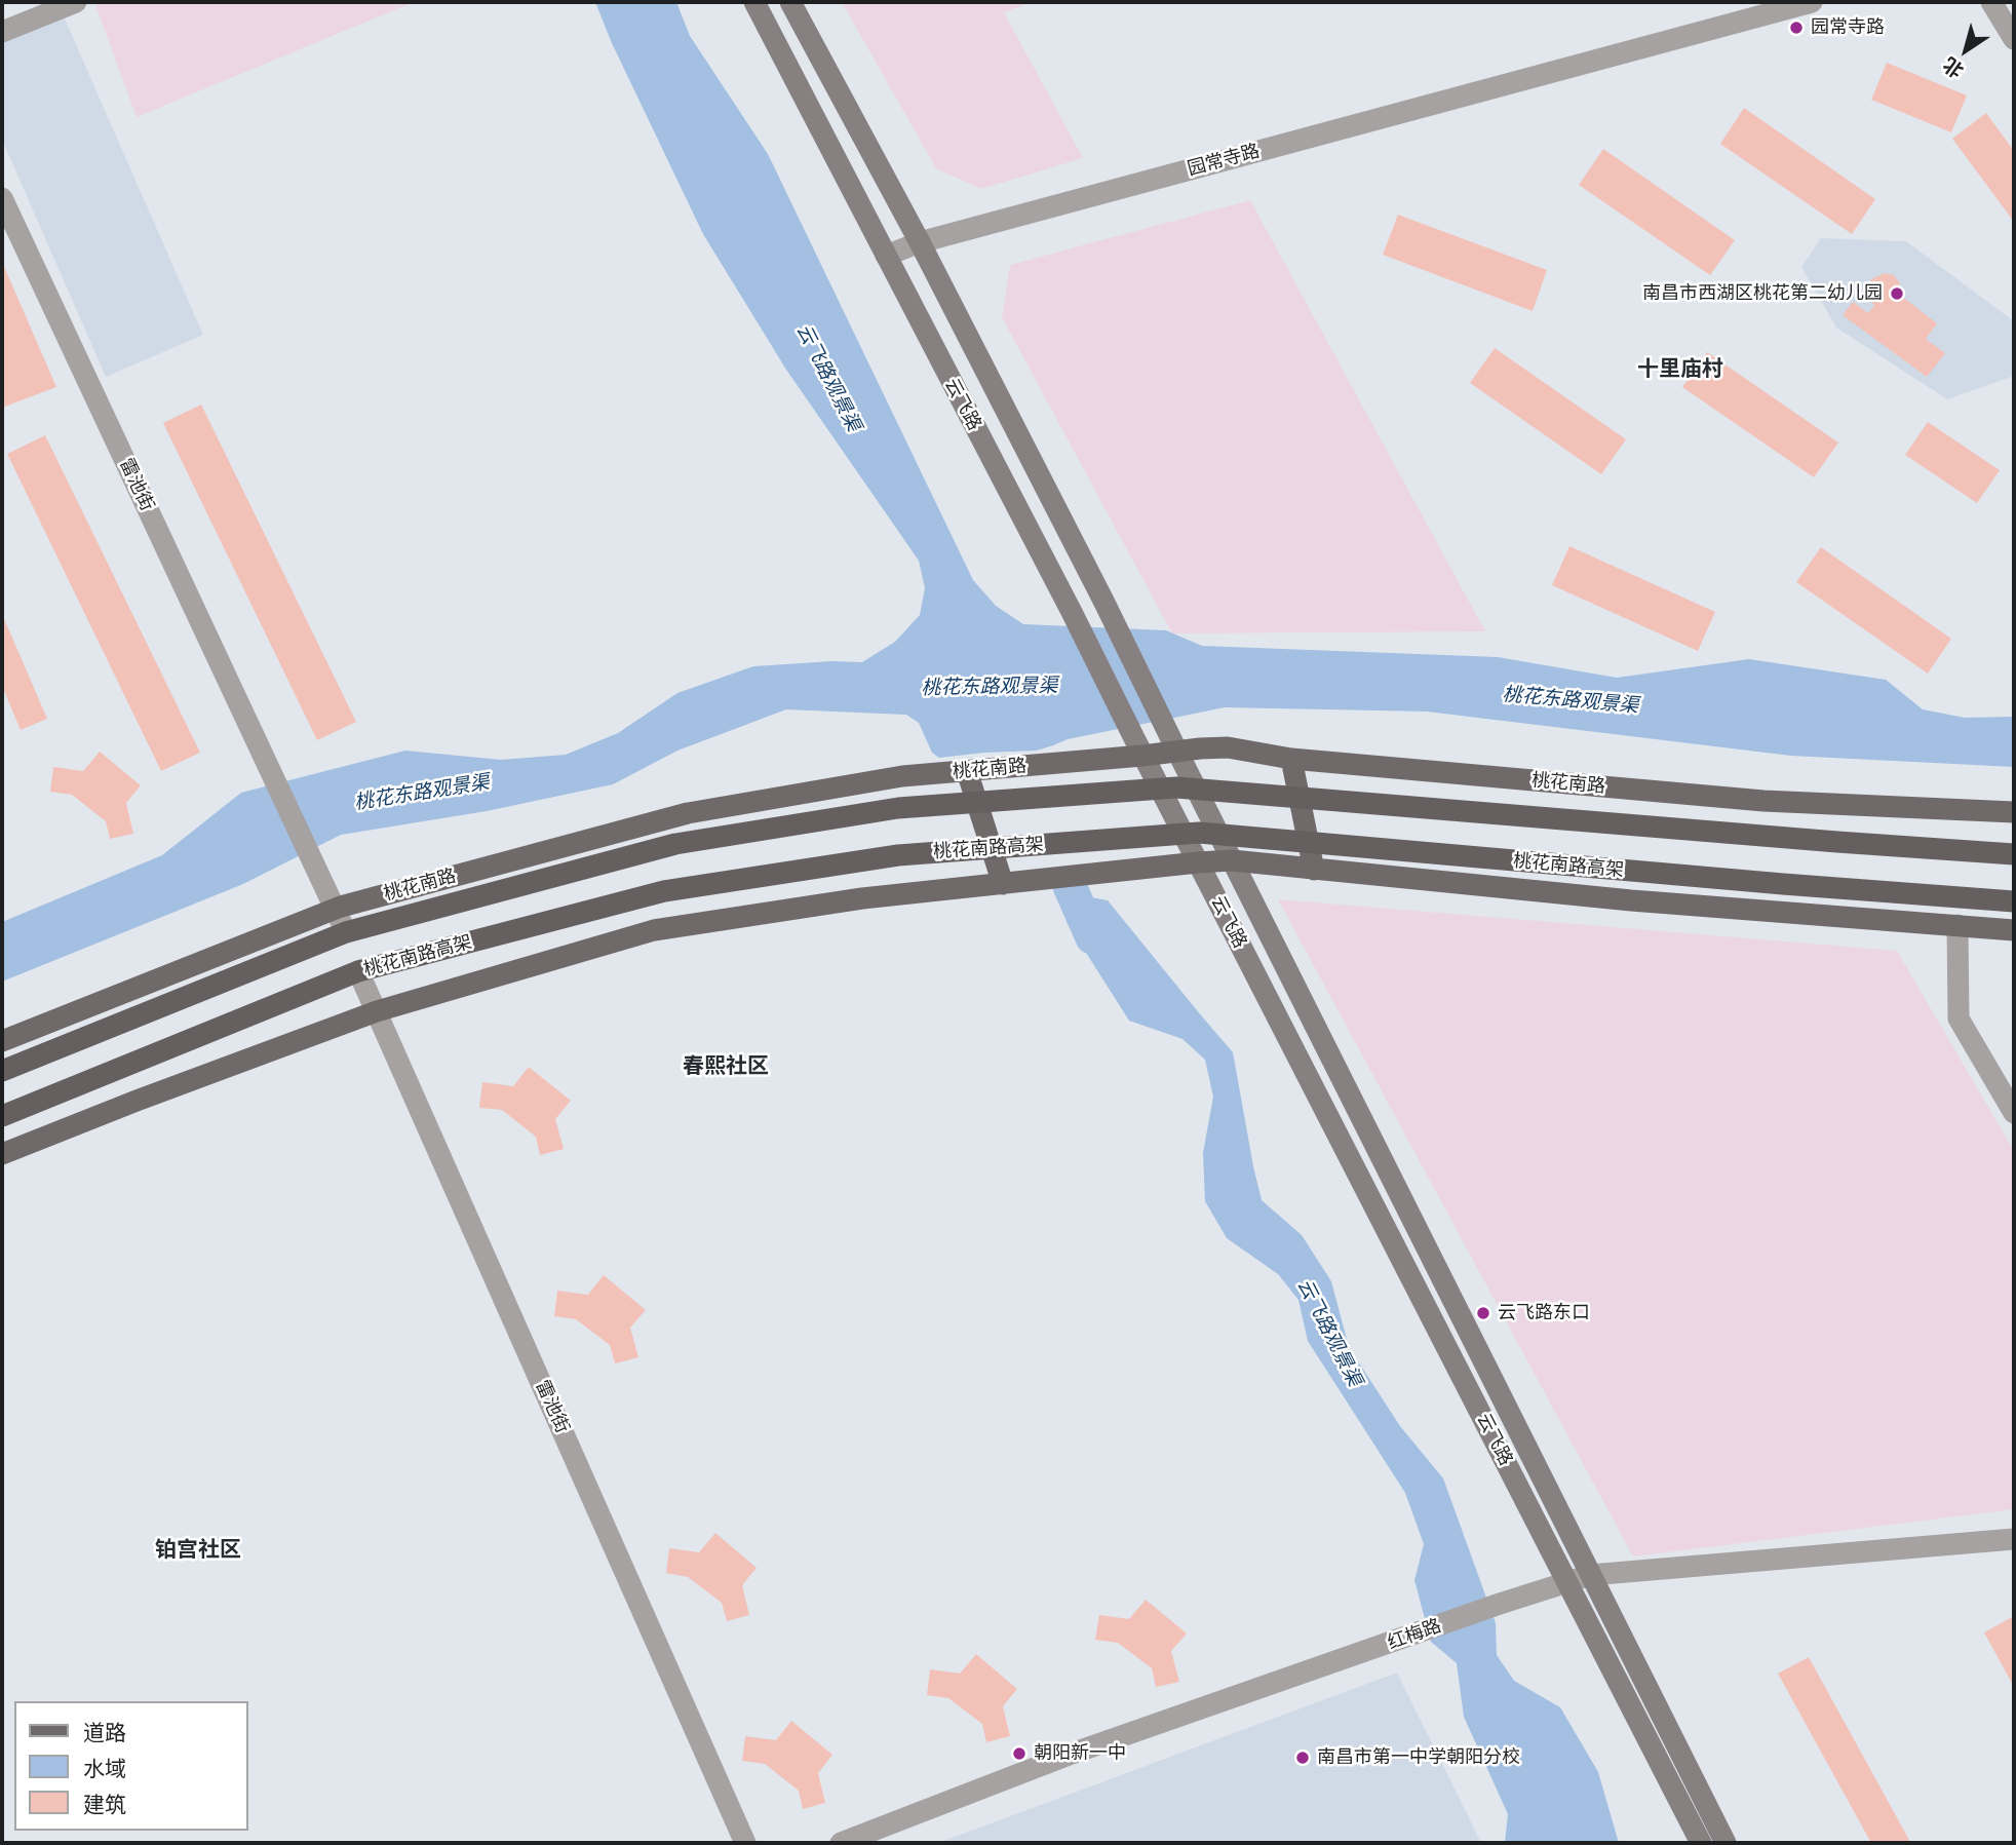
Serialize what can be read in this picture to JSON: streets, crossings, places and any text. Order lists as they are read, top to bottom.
{
  "streets": {
    "highway": ["桃花南路高架"],
    "main road": ["云飞路", "桃花南路"],
    "street": ["园常寺路", "雷池街", "红梅路"]
  },
  "crossings": [
    ["园常寺路", "云飞路"],
    ["云飞路", "桃花南路"],
    ["云飞路", "红梅路"],
    ["雷池街", "桃花南路"],
    ["雷池街", "桃花南路高架"]
  ],
  "districts": ["十里庙村", "春熙社区", "铂宫社区"],
  "water": ["云飞路观景渠", "桃花东路观景渠"],
  "places": [
    "园常寺路",
    "南昌市西湖区桃花第二幼儿园",
    "云飞路东口",
    "朝阳新一中",
    "南昌市第一中学朝阳分校"
  ],
  "legend": ["道路", "水域", "建筑"],
  "north": "bottom left"
}
